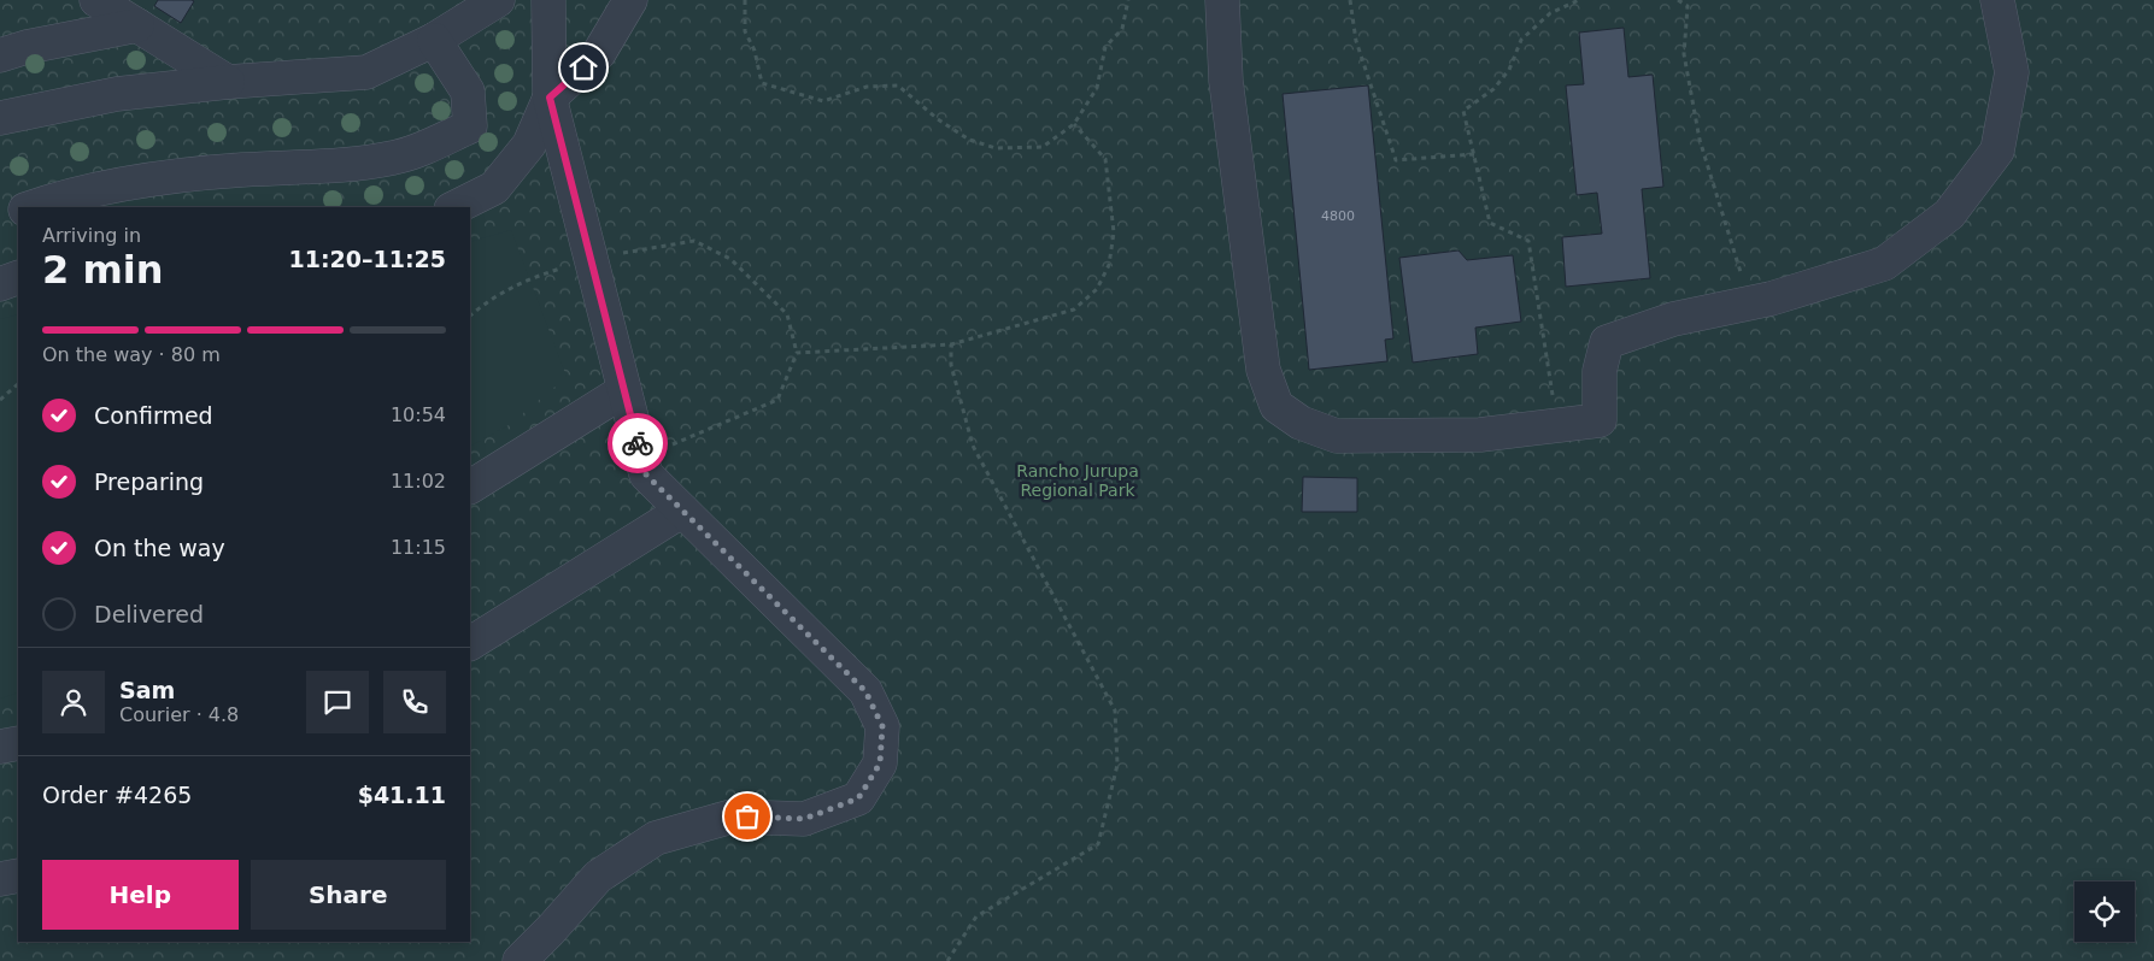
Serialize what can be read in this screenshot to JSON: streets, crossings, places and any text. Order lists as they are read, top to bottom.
{
  "parks": ["Rancho Jurupa Regional Park"],
  "house_numbers": ["4800"],
  "page": {
    "heading": ["2 min", "Arriving in", "11:20–11:25"],
    "panel": [
      "Sam",
      "Courier · 4.8",
      "Order #4265",
      "$41.11"
    ],
    "bar": "On the way · 80 m",
    "list": [
      ["Confirmed", "10:54"],
      ["Preparing", "11:02"],
      ["On the way", "11:15"],
      "Delivered"
    ],
    "buttons": ["Help", "Share"]
  }
}
